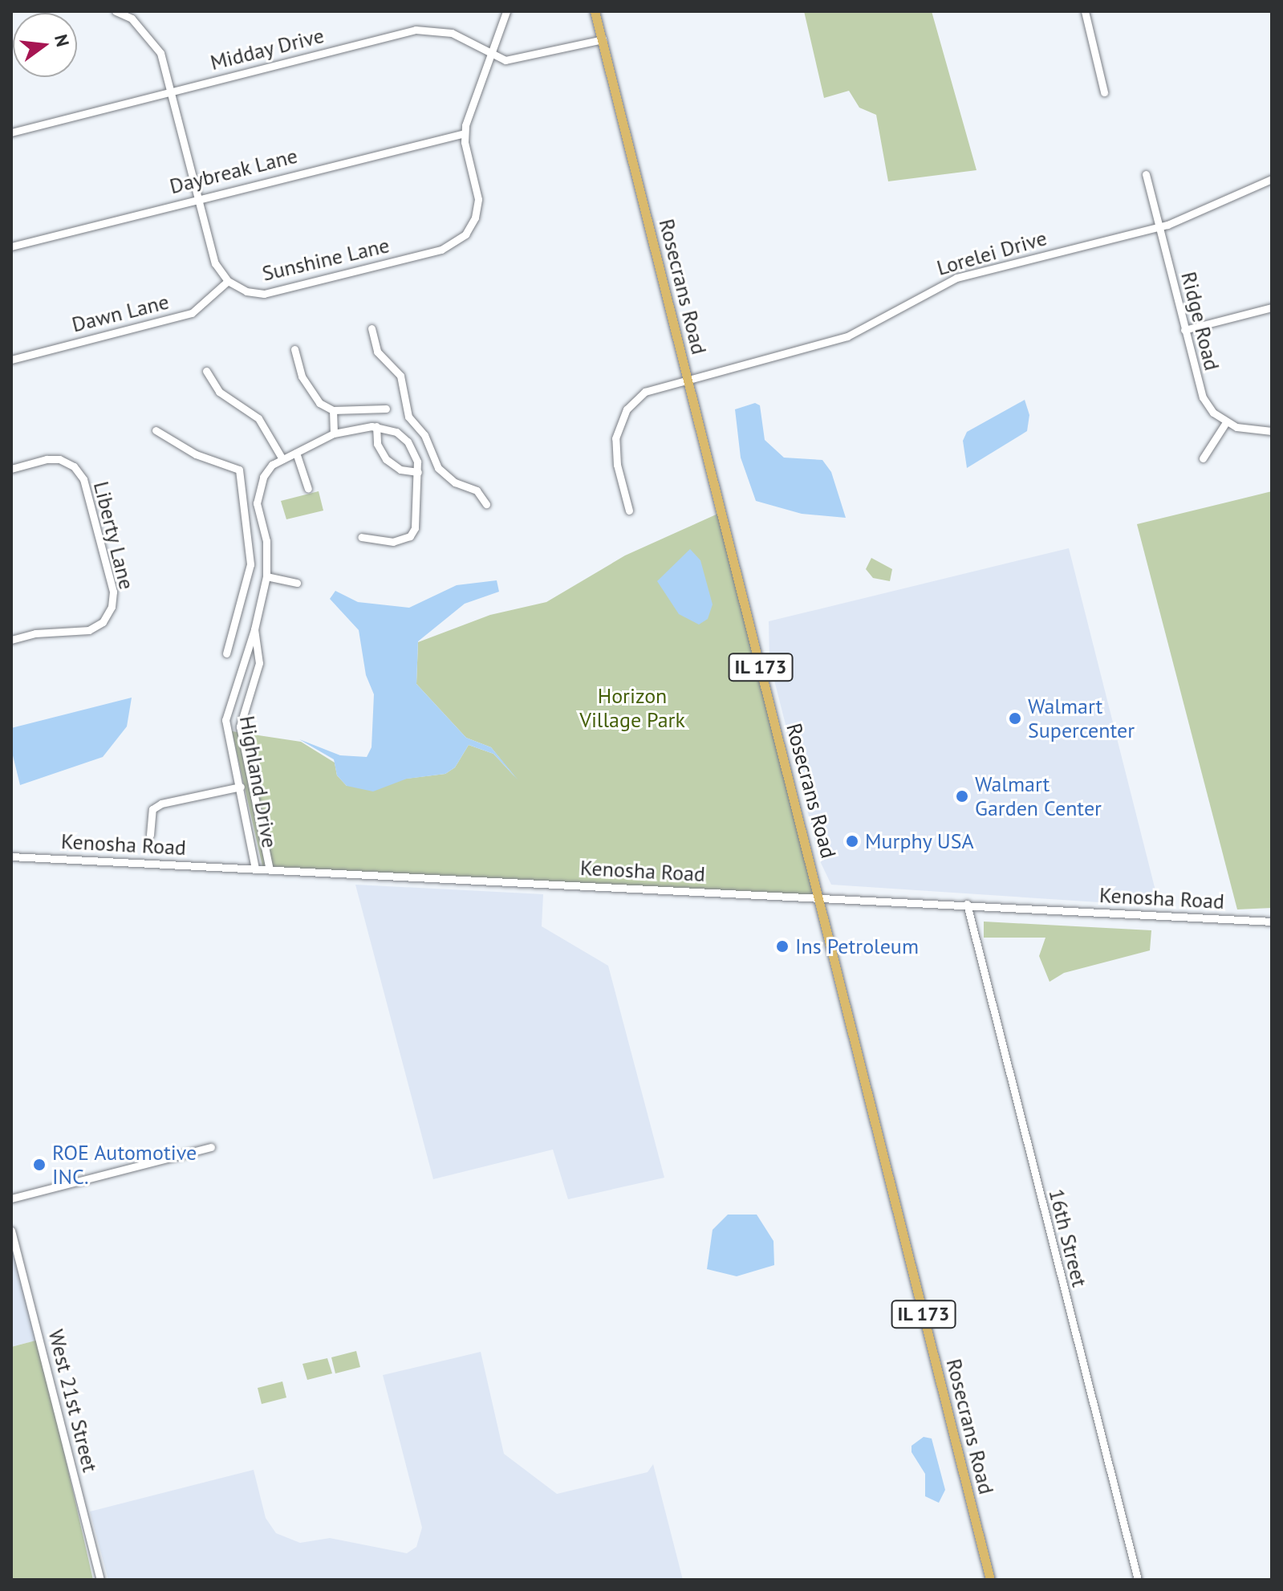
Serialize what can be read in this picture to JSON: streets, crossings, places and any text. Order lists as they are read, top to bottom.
{
  "streets": {
    "main road": ["Rosecrans Road", "IL 173"],
    "street": [
      "Midday Drive",
      "Daybreak Lane",
      "Lorelei Drive",
      "Sunshine Lane",
      "Dawn Lane",
      "Ridge Road",
      "Liberty Lane",
      "Highland Drive",
      "Kenosha Road",
      "16th Street",
      "West 21st Street"
    ]
  },
  "crossings": [
    ["Midday Drive", "Sunshine Lane"],
    ["Midday Drive", "Rosecrans Road"],
    ["Daybreak Lane", "Sunshine Lane"],
    ["Lorelei Drive", "Rosecrans Road"],
    ["Lorelei Drive", "Ridge Road"],
    ["Sunshine Lane", "Dawn Lane"],
    ["Rosecrans Road", "Kenosha Road"],
    ["Highland Drive", "Kenosha Road"],
    ["Kenosha Road", "16th Street"]
  ],
  "parks": ["Horizon Village Park"],
  "places": [
    "Walmart Supercenter",
    "Walmart Garden Center",
    "Murphy USA",
    "Ins Petroleum",
    "ROE Automotive INC."
  ],
  "north": "right"
}
